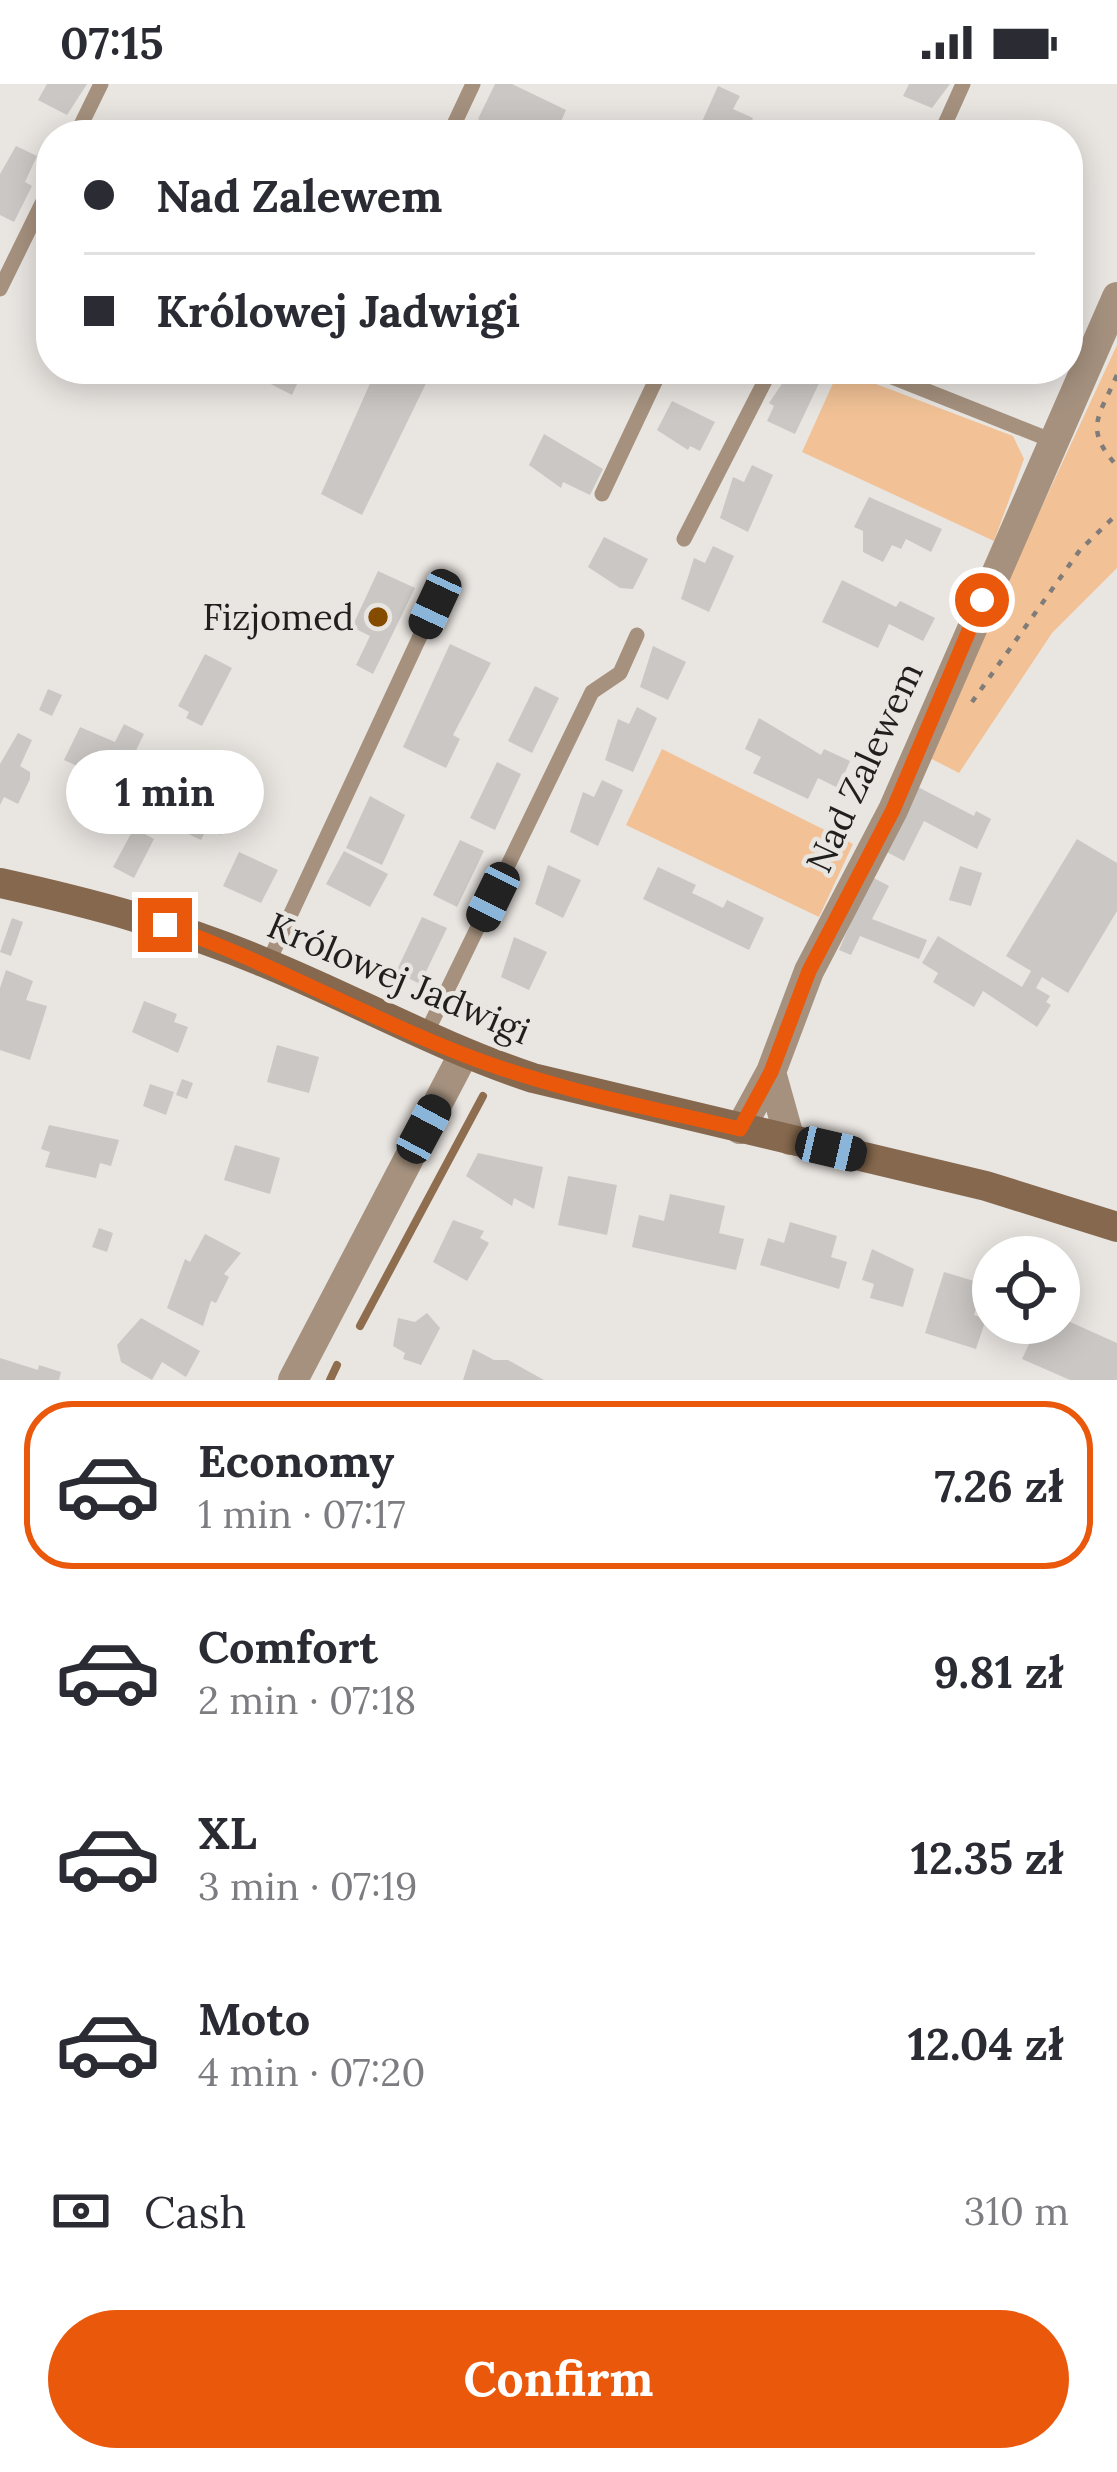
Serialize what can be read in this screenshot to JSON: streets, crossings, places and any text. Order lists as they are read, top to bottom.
{
  "streets": {
    "street": ["Nad Zalewem", "Królowej Jadwigi"]
  },
  "crossings": [
    ["Nad Zalewem", "Królowej Jadwigi"]
  ],
  "places": ["Fizjomed"],
  "page": {
    "status": "07:15",
    "banner": ["Nad Zalewem", "Królowej Jadwigi"],
    "bubble": "1 min",
    "list": [
      {
        "name": "Economy",
        "note": "1 min · 07:17",
        "value": "7.26 zł"
      },
      {
        "name": "Comfort",
        "note": "2 min · 07:18",
        "value": "9.81 zł"
      },
      {
        "name": "XL",
        "note": "3 min · 07:19",
        "value": "12.35 zł"
      },
      {
        "name": "Moto",
        "note": "4 min · 07:20",
        "value": "12.04 zł"
      }
    ],
    "pay": ["Cash", "310 m"],
    "buttons": "Confirm"
  }
}
